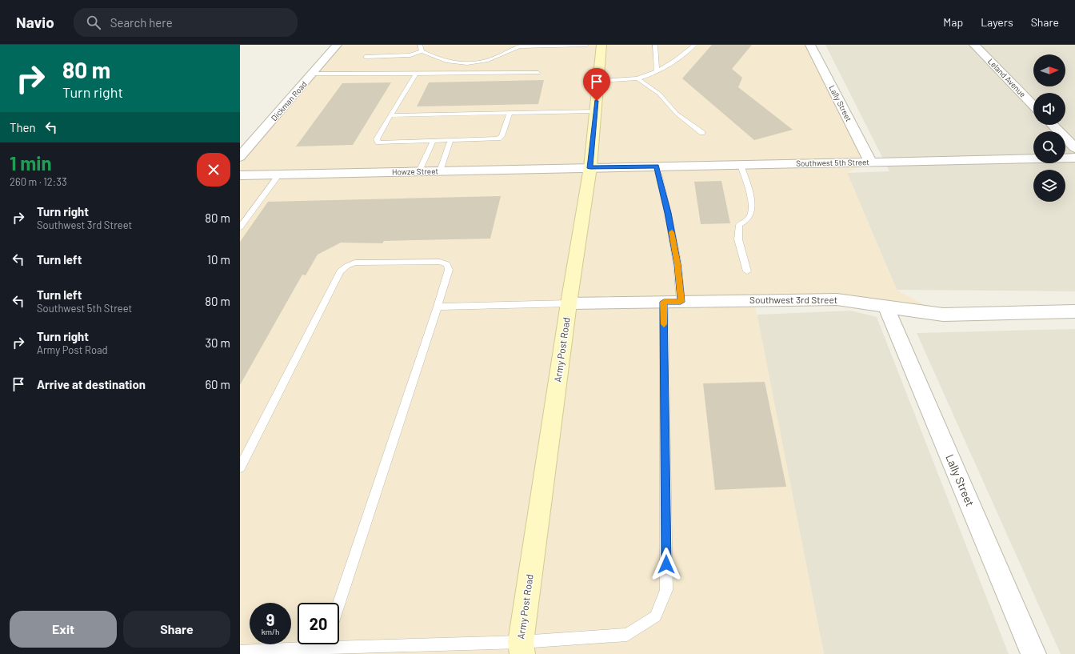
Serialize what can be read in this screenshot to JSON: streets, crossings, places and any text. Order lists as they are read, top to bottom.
{
  "streets": {
    "main road": ["Army Post Road"],
    "street": [
      "Leland Avenue",
      "Dickman Road",
      "Lally Street",
      "Southwest 5th Street",
      "Howze Street",
      "Southwest 3rd Street"
    ]
  },
  "crossings": [
    ["Lally Street", "Southwest 5th Street"],
    ["Lally Street", "Southwest 3rd Street"],
    ["Southwest 5th Street", "Howze Street"],
    ["Southwest 5th Street", "Army Post Road"],
    ["Howze Street", "Army Post Road"],
    ["Southwest 3rd Street", "Army Post Road"]
  ],
  "north": "right",
  "page": {
    "header": "Navio",
    "search": "Search here",
    "nav": ["Map", "Layers", "Share"],
    "turn": ["80 m", "Turn right"],
    "then": "Then",
    "heading": ["1 min", "260 m · 12:33"],
    "list": [
      {
        "name": "Turn right",
        "note": "Southwest 3rd Street",
        "value": "80 m"
      },
      {
        "name": "Turn left",
        "value": "10 m"
      },
      {
        "name": "Turn left",
        "note": "Southwest 5th Street",
        "value": "80 m"
      },
      {
        "name": "Turn right",
        "note": "Army Post Road",
        "value": "30 m"
      },
      {
        "name": "Arrive at destination",
        "value": "60 m"
      }
    ],
    "speed": "9 km/h",
    "limit": "20",
    "buttons": ["Exit", "Share"]
  }
}
